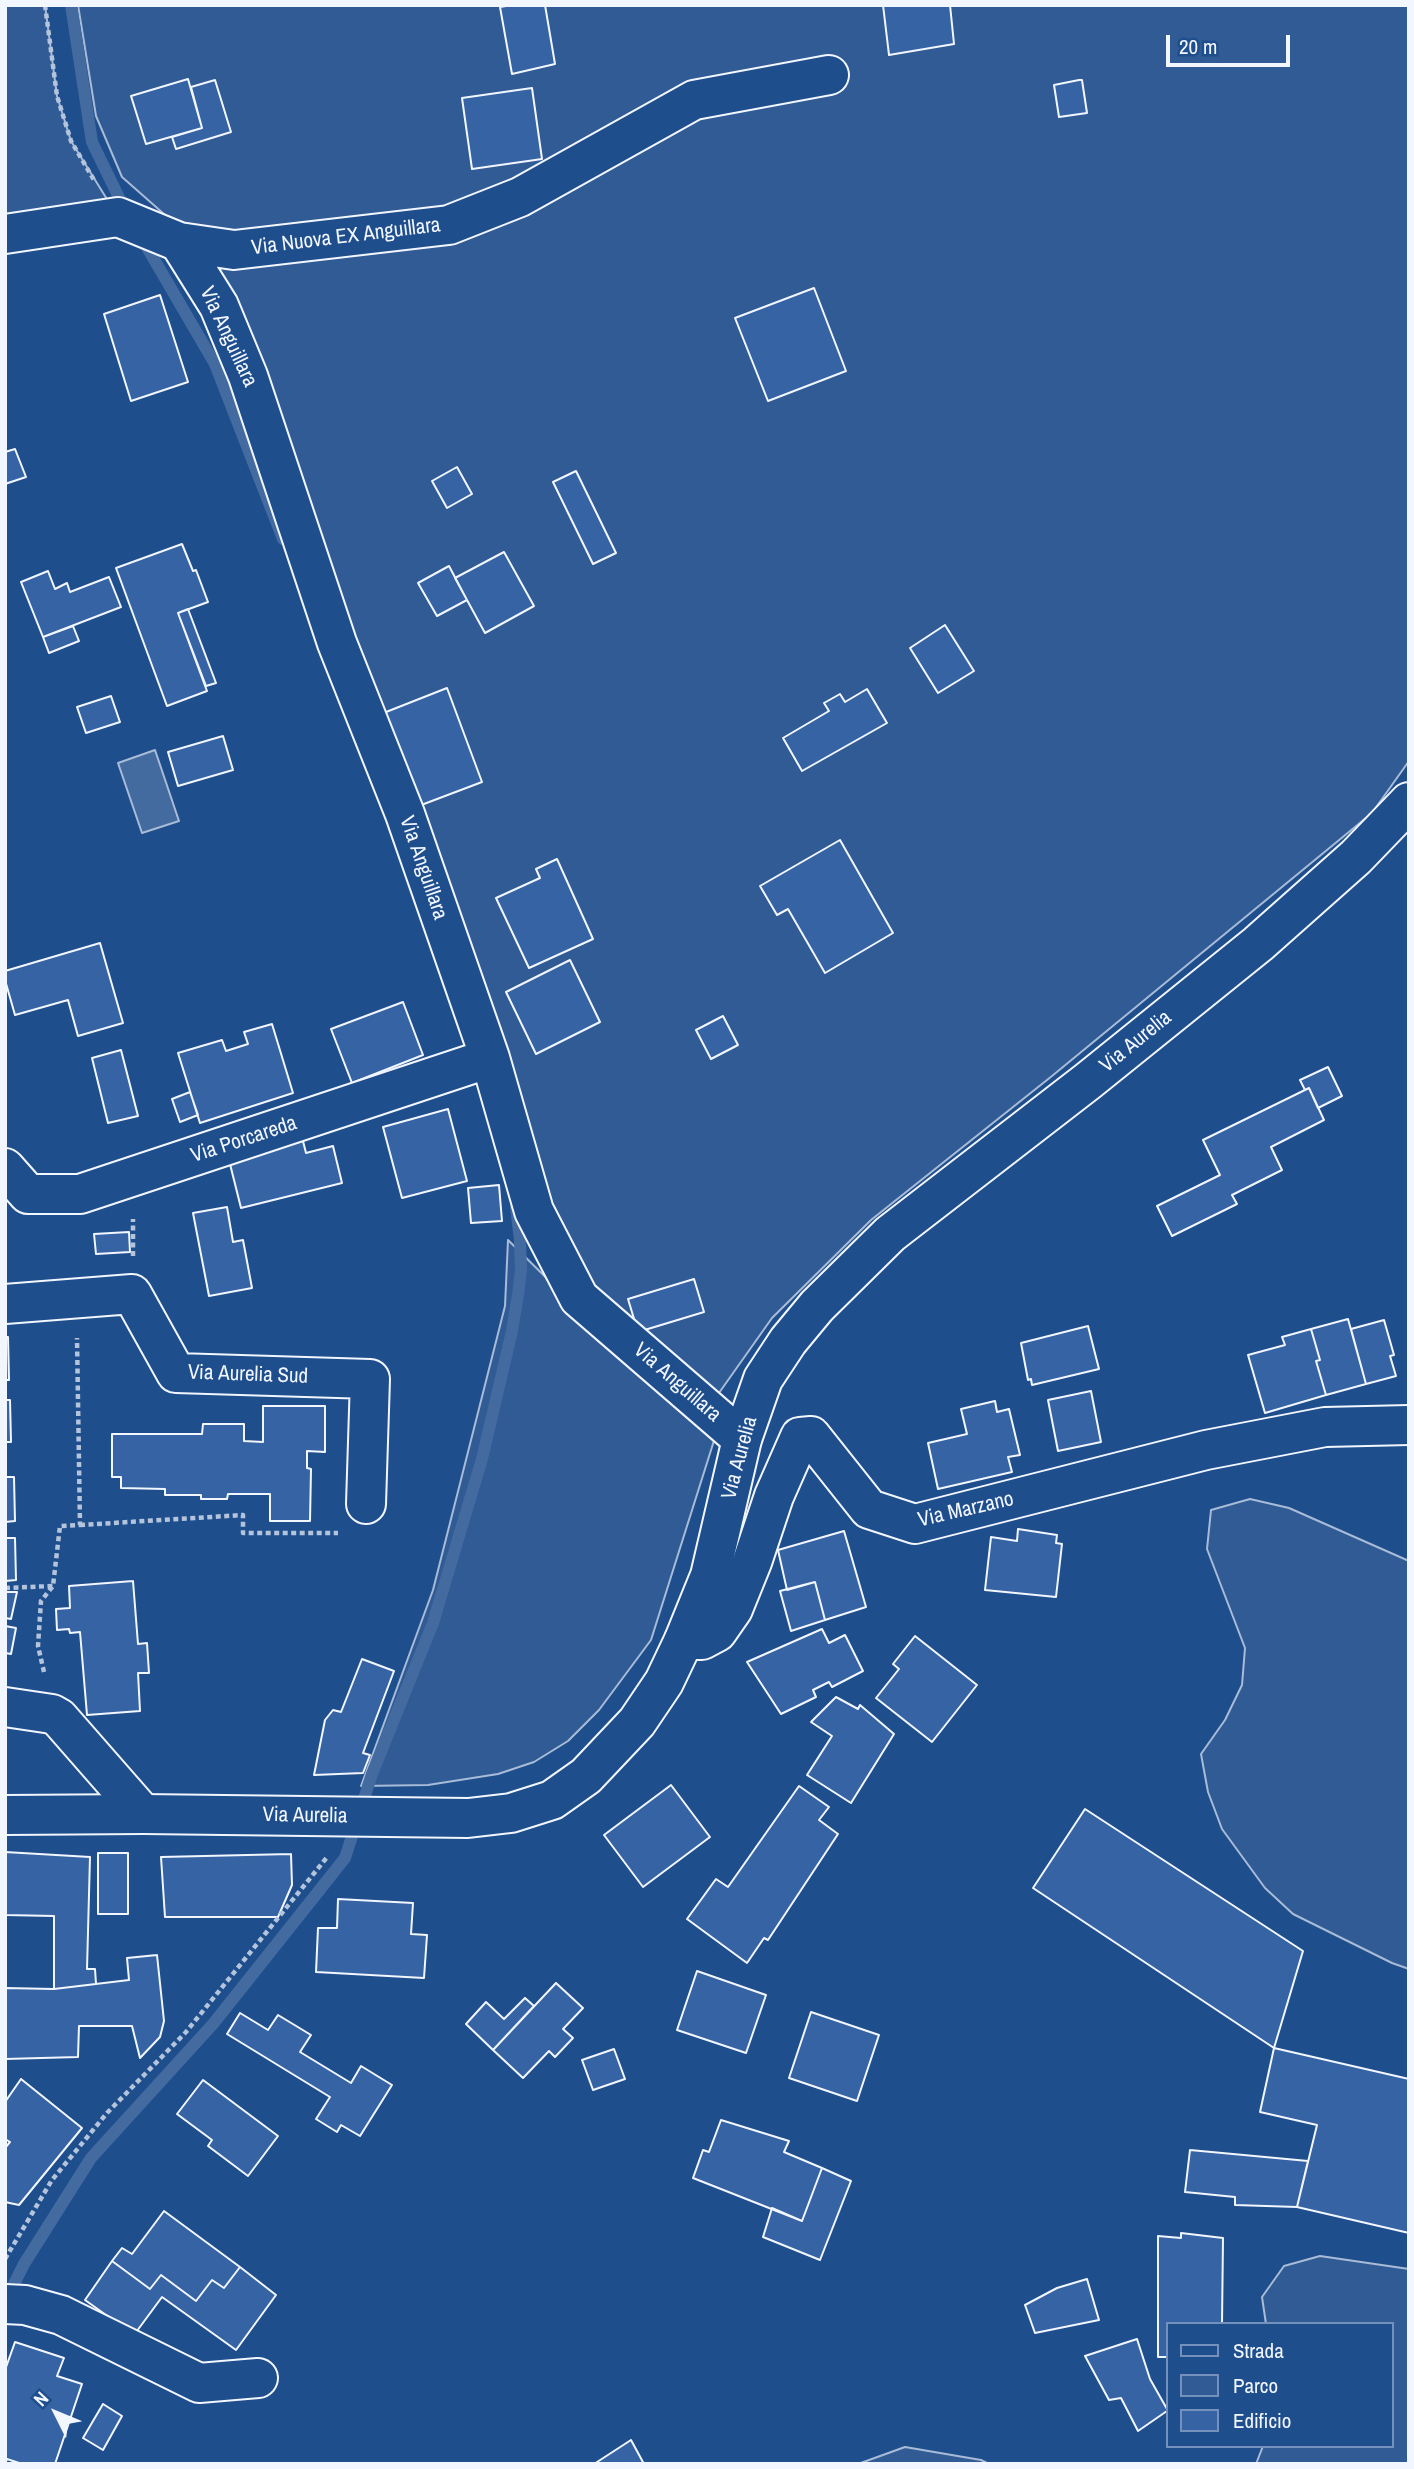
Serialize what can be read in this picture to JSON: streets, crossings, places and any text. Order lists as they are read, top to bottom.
{
  "streets": {
    "street": [
      "Via Nuova EX Anguillara",
      "Via Anguillara",
      "Via Aurelia",
      "Via Porcareda",
      "Via Aurelia Sud",
      "Via Marzano"
    ]
  },
  "crossings": [
    ["Via Nuova EX Anguillara", "Via Anguillara"],
    ["Via Anguillara", "Via Aurelia"],
    ["Via Anguillara", "Via Porcareda"],
    ["Via Aurelia", "Via Marzano"]
  ],
  "legend": ["Strada", "Parco", "Edificio"],
  "scale_bar": "20 m",
  "north": "top left"
}
